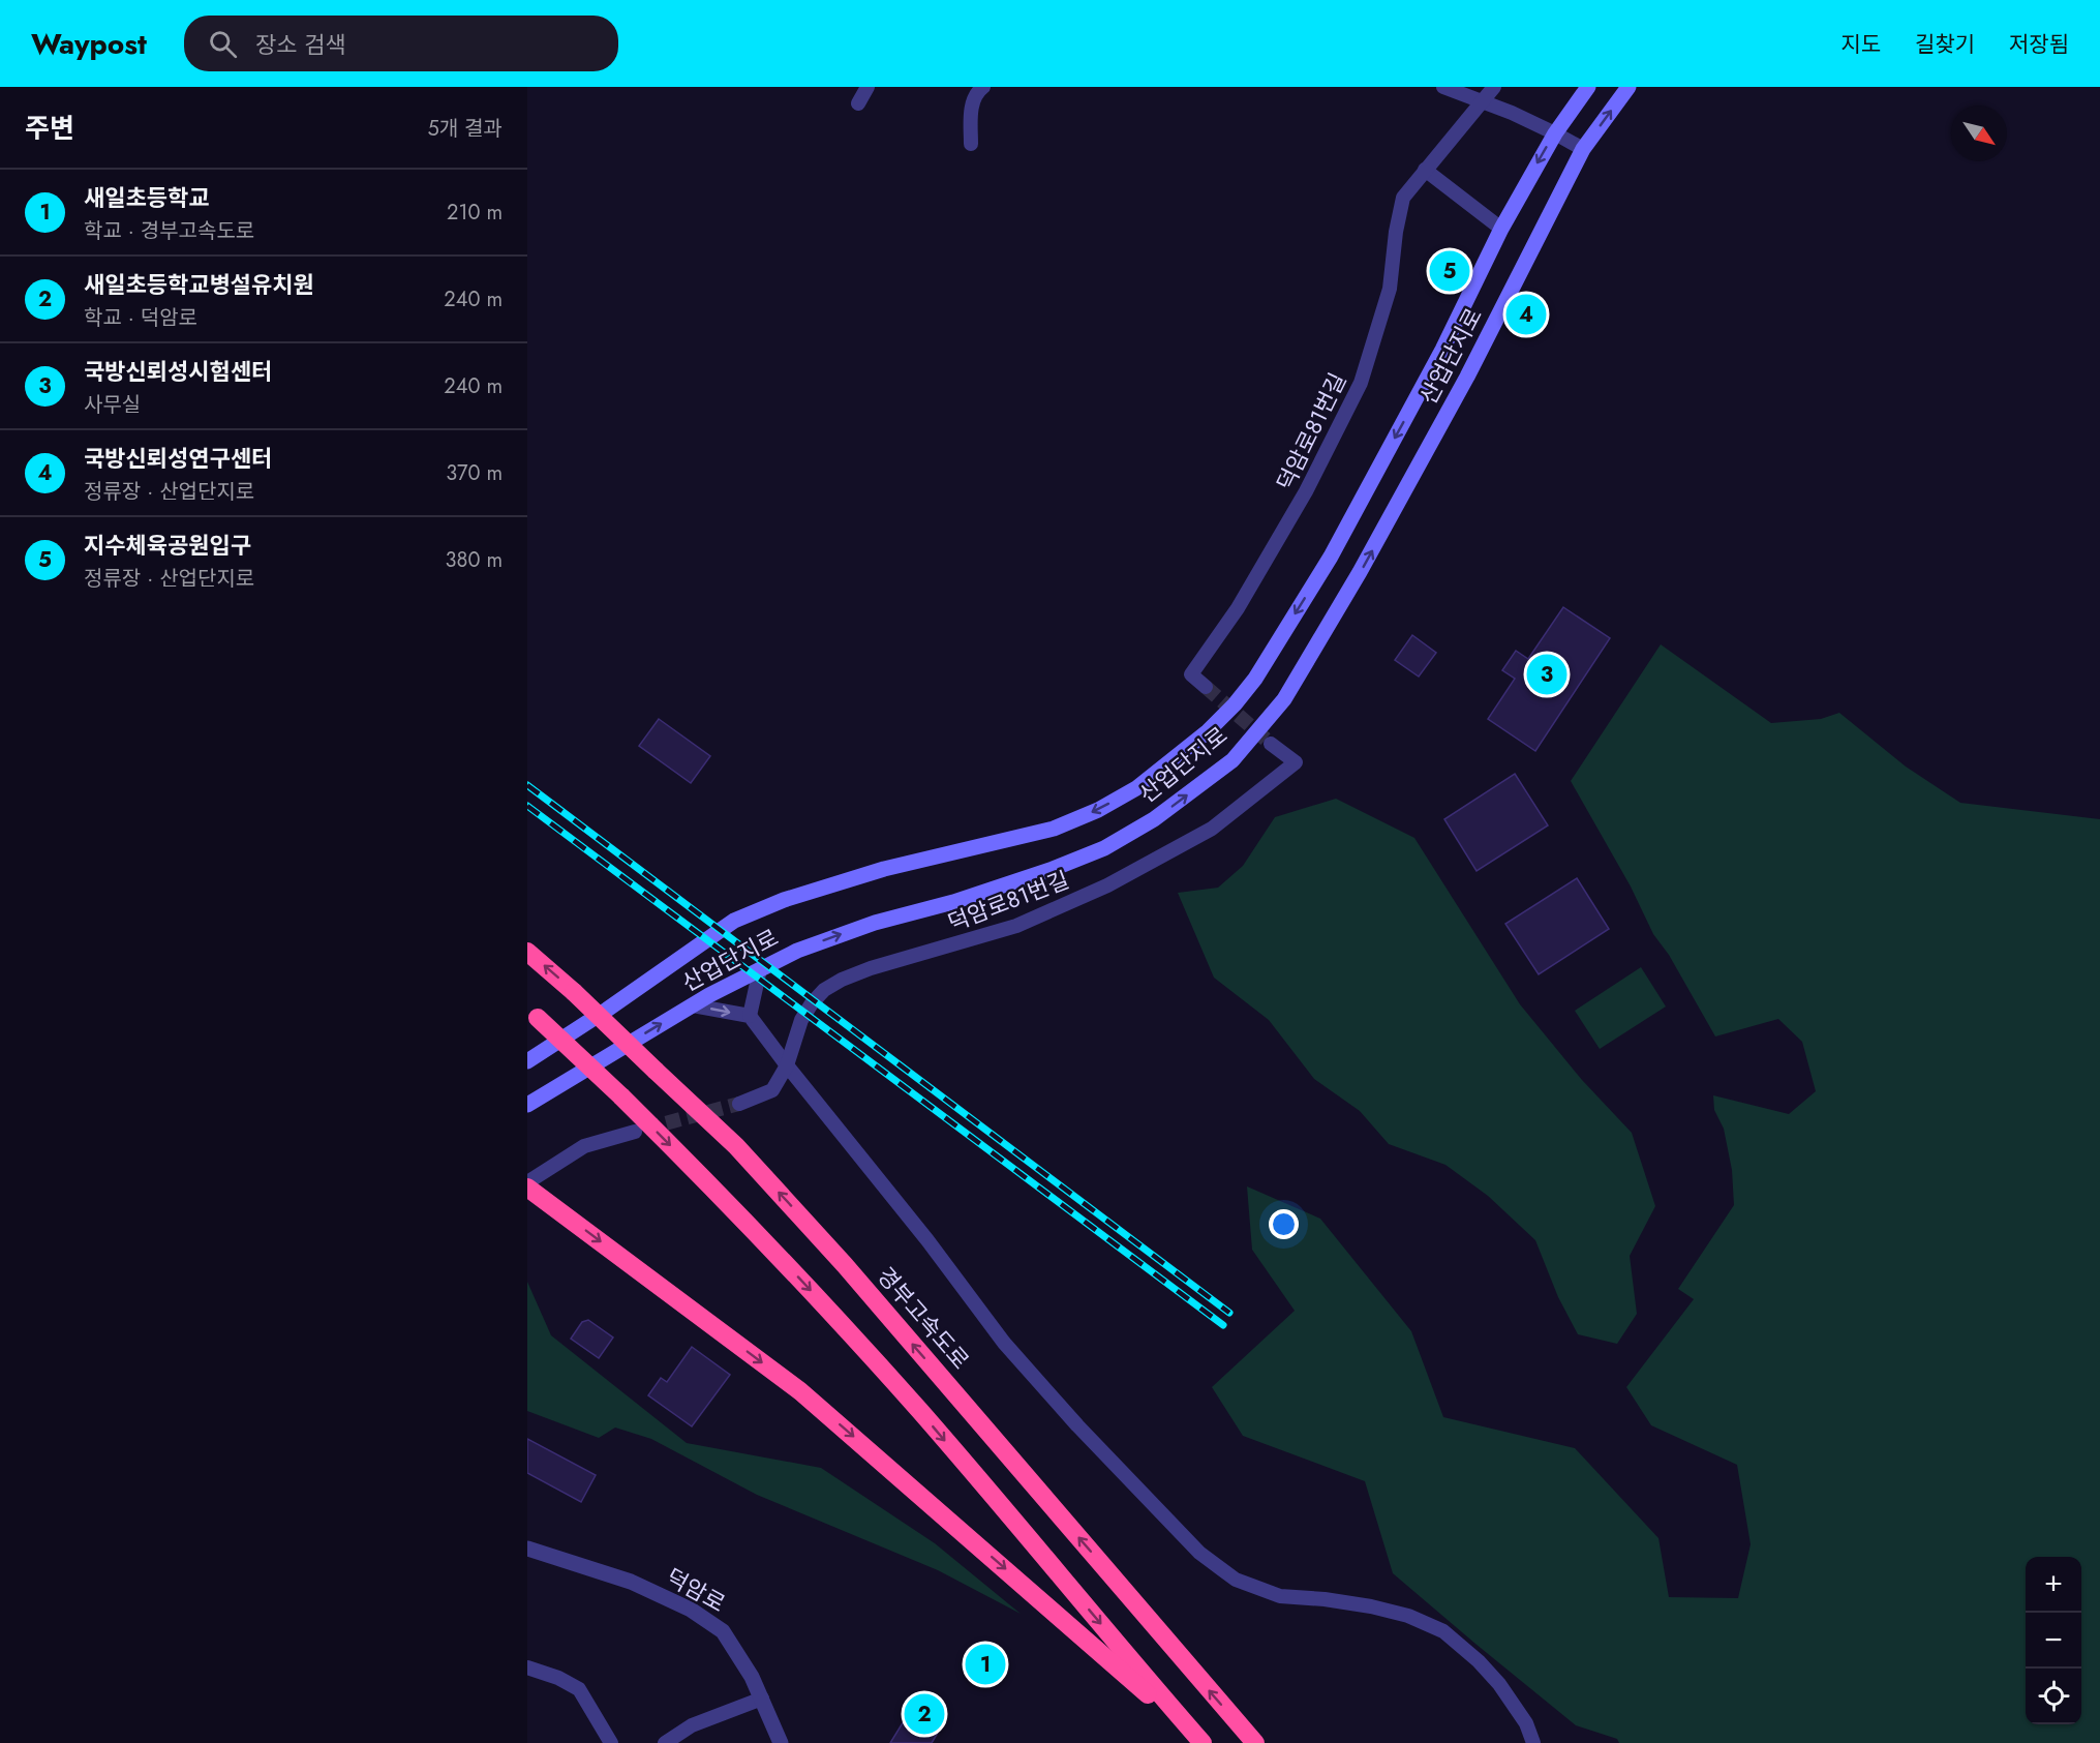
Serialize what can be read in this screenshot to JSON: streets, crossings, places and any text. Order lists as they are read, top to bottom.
{
  "streets": {
    "highway": ["경부고속도로"],
    "main road": ["산업단지로"],
    "street": ["덕암로81번길", "덕암로"]
  },
  "north": "bottom right",
  "page": {
    "header": "Waypost",
    "search": "장소 검색",
    "nav": ["지도", "길찾기", "저장됨"],
    "heading": ["주변", "5개 결과"],
    "list": [
      {
        "mark": "1",
        "name": "새일초등학교",
        "note": "학교 · 경부고속도로",
        "value": "210 m"
      },
      {
        "mark": "2",
        "name": "새일초등학교병설유치원",
        "note": "학교 · 덕암로",
        "value": "240 m"
      },
      {
        "mark": "3",
        "name": "국방신뢰성시험센터",
        "note": "사무실",
        "value": "240 m"
      },
      {
        "mark": "4",
        "name": "국방신뢰성연구센터",
        "note": "정류장 · 산업단지로",
        "value": "370 m"
      },
      {
        "mark": "5",
        "name": "지수체육공원입구",
        "note": "정류장 · 산업단지로",
        "value": "380 m"
      }
    ],
    "pins": [
      "5",
      "4",
      "3",
      "1",
      "2"
    ],
    "map_buttons": ["+", "−"]
  }
}
